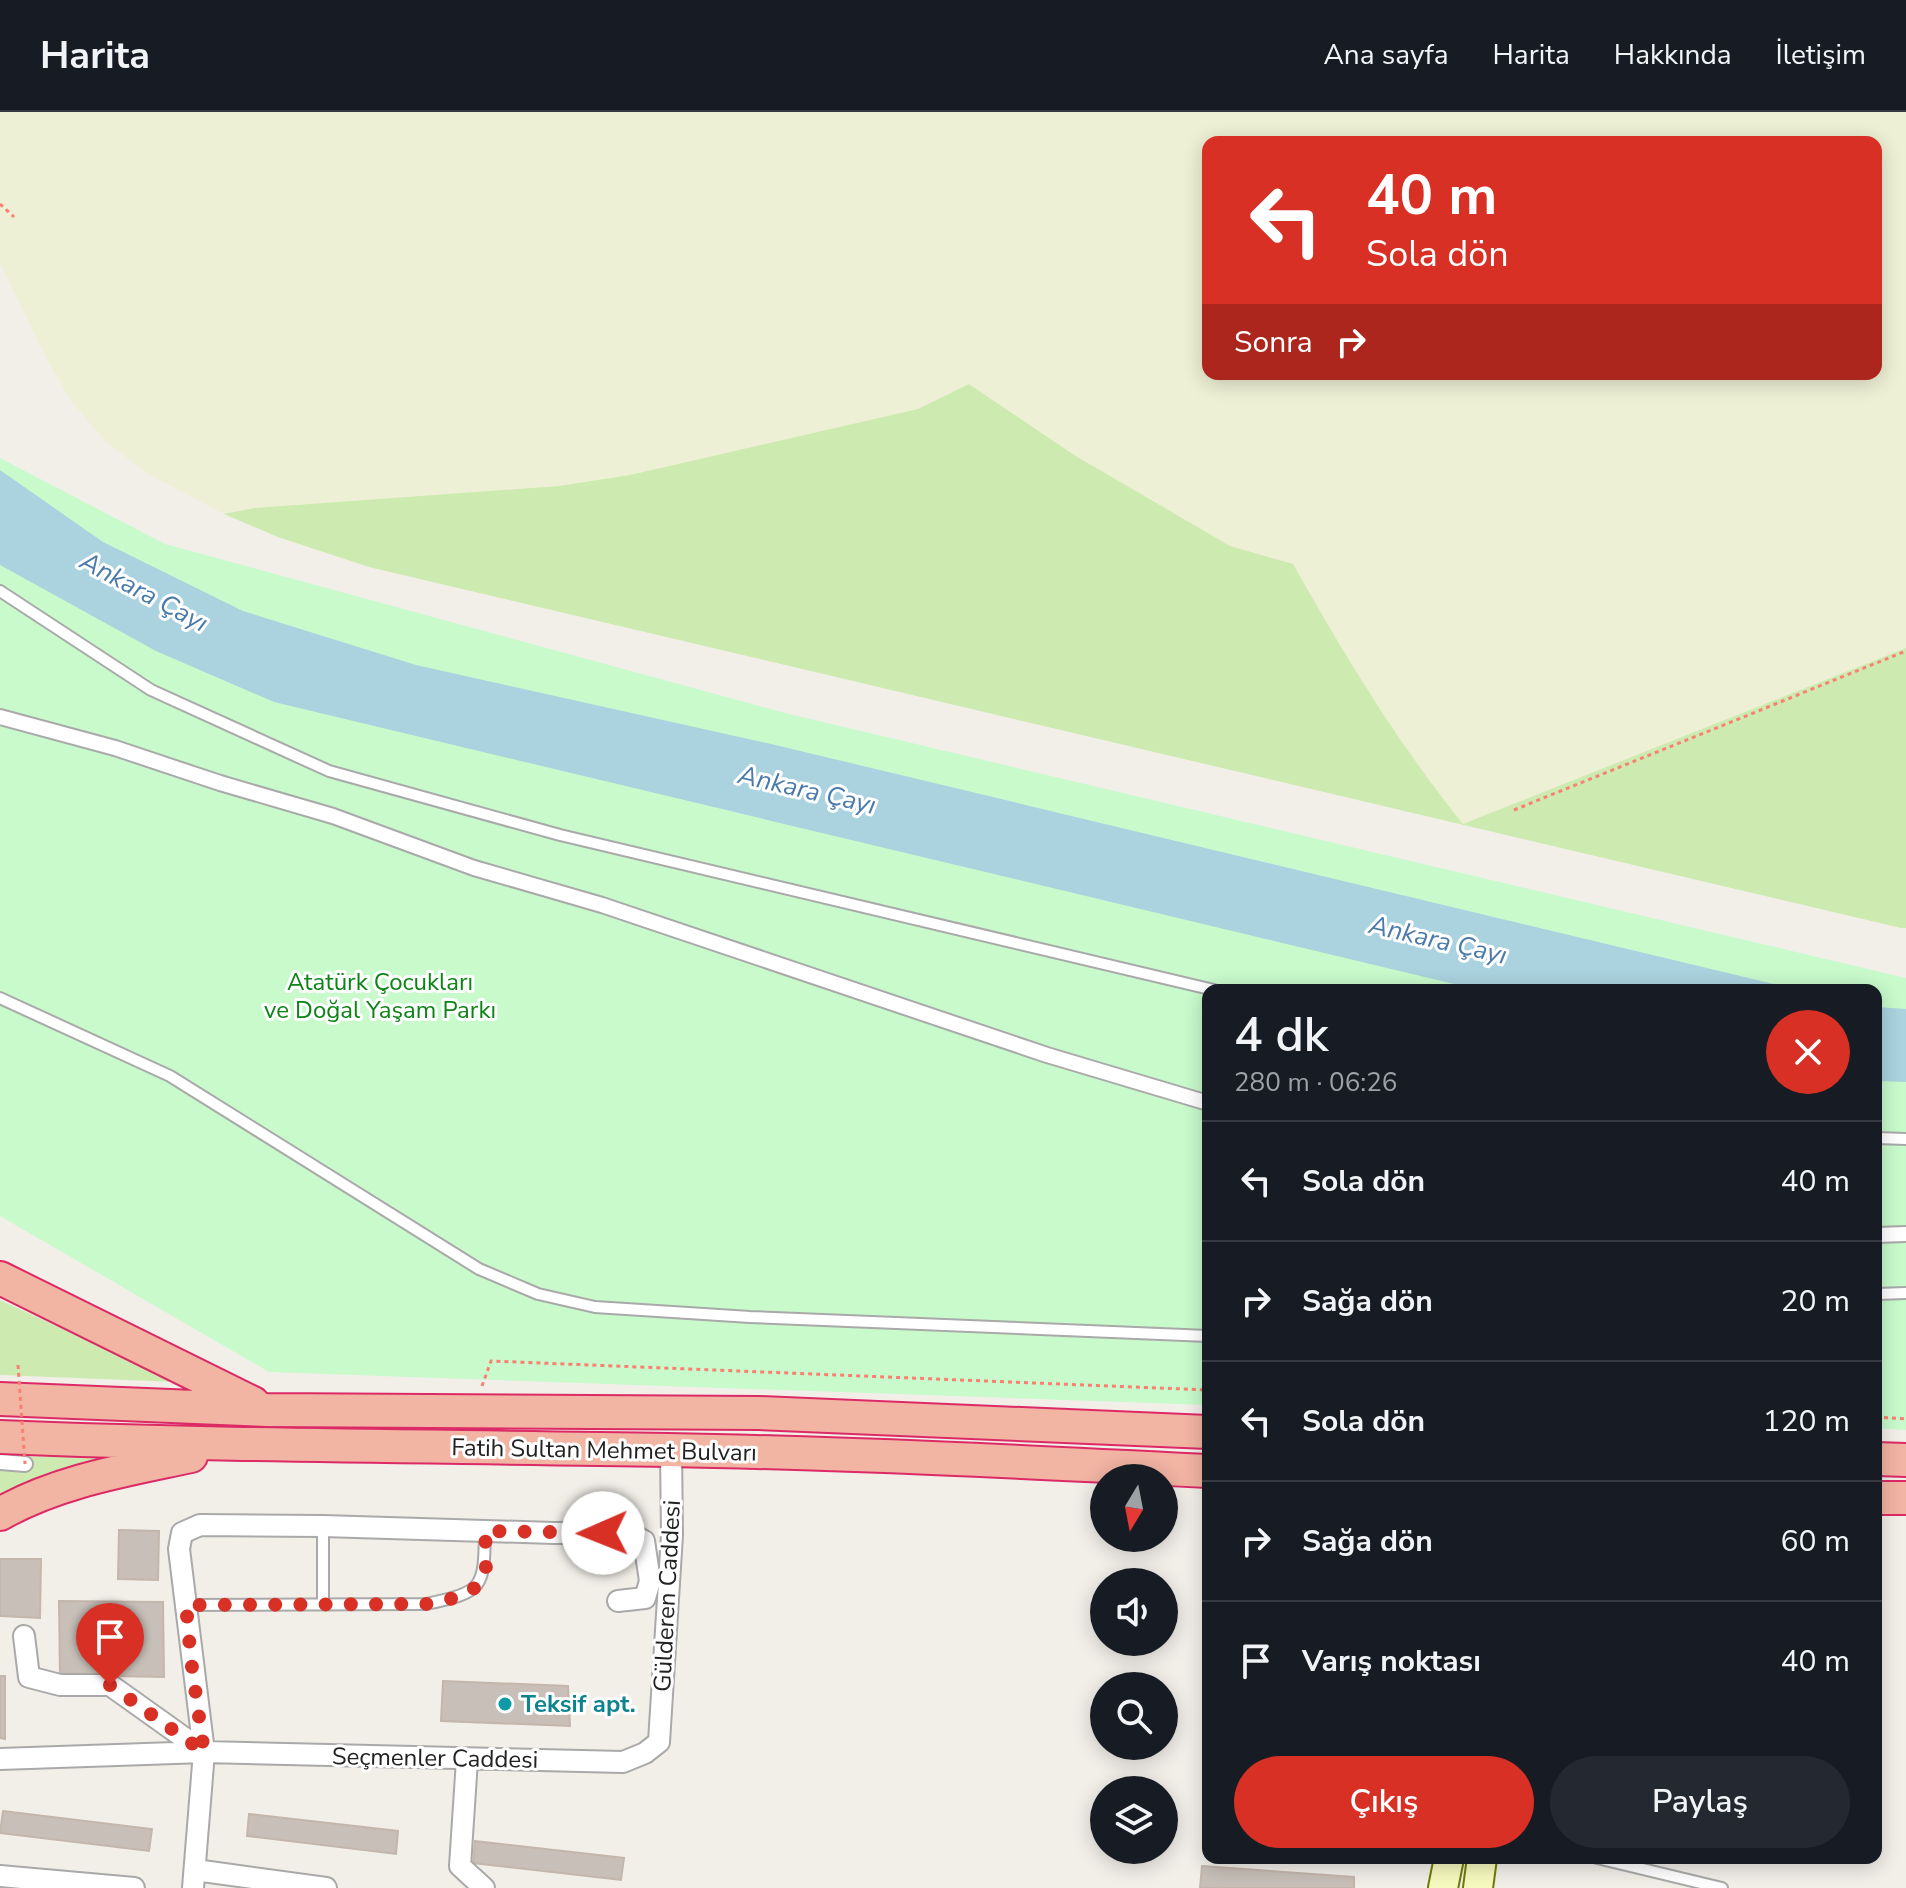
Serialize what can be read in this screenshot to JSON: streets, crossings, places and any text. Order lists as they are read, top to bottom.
{
  "streets": {
    "highway": ["Fatih Sultan Mehmet Bulvarı"],
    "street": ["Gülderen Caddesi", "Seçmenler Caddesi"]
  },
  "crossings": [
    ["Fatih Sultan Mehmet Bulvarı", "Gülderen Caddesi"],
    ["Gülderen Caddesi", "Seçmenler Caddesi"]
  ],
  "water": ["Ankara Çayı"],
  "parks": ["Atatürk Çocukları ve Doğal Yaşam Parkı"],
  "places": ["Teksif apt."],
  "north": "bottom",
  "page": {
    "header": "Harita",
    "nav": [
      "Ana sayfa",
      "Harita",
      "Hakkında",
      "İletişim"
    ],
    "turn": ["40 m", "Sola dön"],
    "then": "Sonra",
    "heading": ["4 dk", "280 m · 06:26"],
    "list": [
      {
        "name": "Sola dön",
        "value": "40 m"
      },
      {
        "name": "Sağa dön",
        "value": "20 m"
      },
      {
        "name": "Sola dön",
        "value": "120 m"
      },
      {
        "name": "Sağa dön",
        "value": "60 m"
      },
      {
        "name": "Varış noktası",
        "value": "40 m"
      }
    ],
    "buttons": ["Çıkış", "Paylaş"]
  }
}
